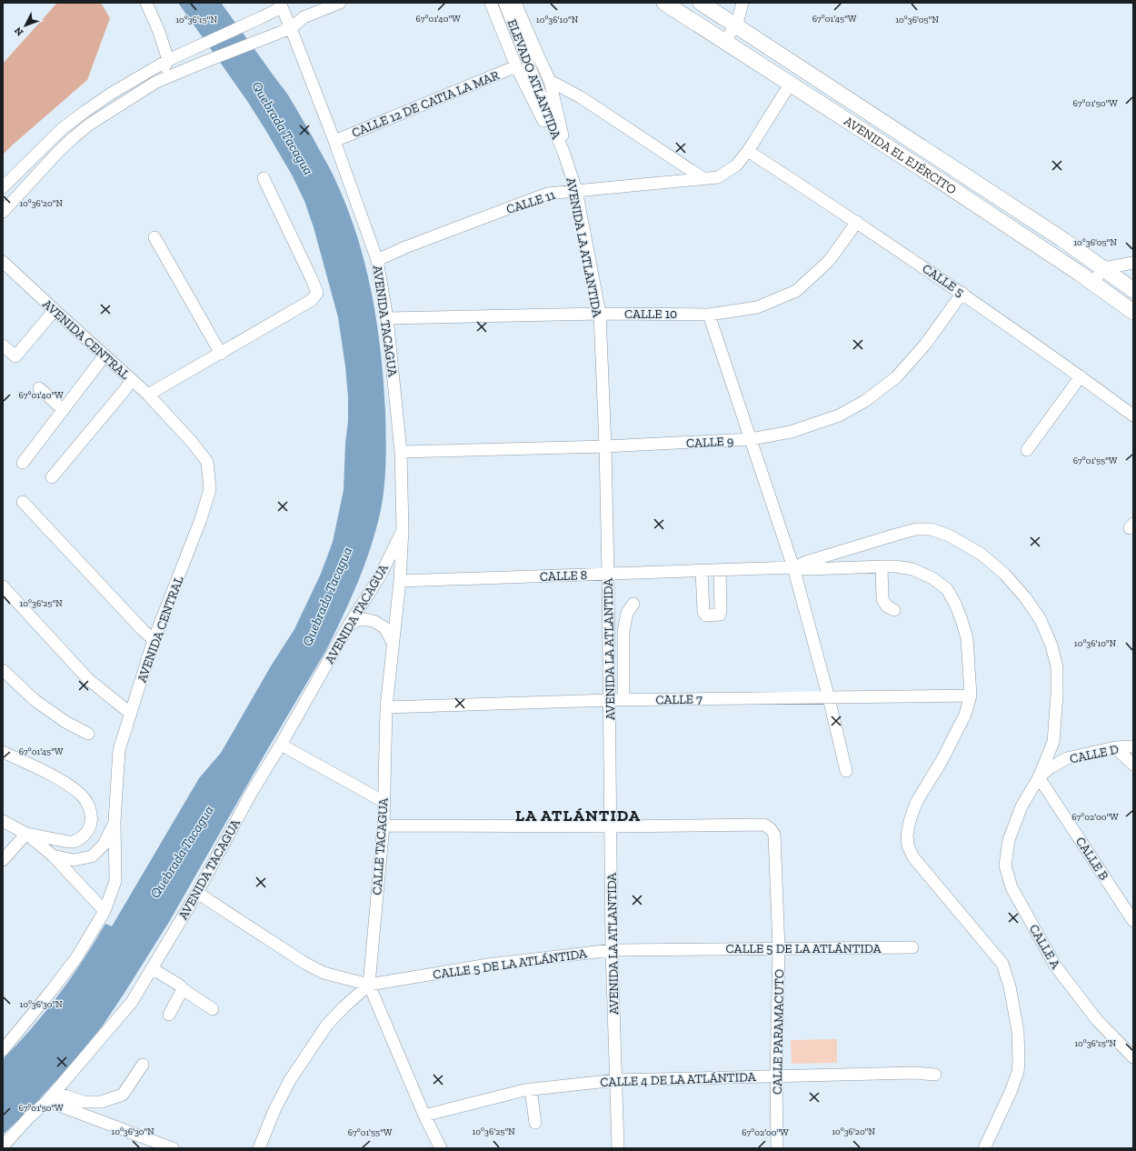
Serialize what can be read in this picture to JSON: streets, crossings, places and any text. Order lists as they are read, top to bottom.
{
  "streets": {
    "main road": ["AVENIDA EL EJÉRCITO"],
    "street": [
      "ELEVADO ATLANTIDA",
      "CALLE 12 DE CATIA LA MAR",
      "CALLE 11",
      "AVENIDA LA ATLANTIDA",
      "CALLE 5",
      "CALLE 10",
      "AVENIDA TACAGUA",
      "AVENIDA CENTRAL",
      "CALLE 9",
      "CALLE 8",
      "CALLE 7",
      "CALLE D",
      "CALLE TACAGUA",
      "CALLE B",
      "CALLE A",
      "CALLE 5 DE LA ATLÁNTIDA",
      "CALLE PARAMACUTO",
      "CALLE 4 DE LA ATLÁNTIDA"
    ]
  },
  "crossings": [
    ["ELEVADO ATLANTIDA", "AVENIDA LA ATLANTIDA"],
    ["CALLE 12 DE CATIA LA MAR", "AVENIDA TACAGUA"],
    ["AVENIDA EL EJÉRCITO", "CALLE 11"],
    ["CALLE 11", "AVENIDA LA ATLANTIDA"],
    ["CALLE 11", "CALLE 5"],
    ["CALLE 11", "AVENIDA TACAGUA"],
    ["AVENIDA LA ATLANTIDA", "CALLE 10"],
    ["AVENIDA LA ATLANTIDA", "CALLE 9"],
    ["AVENIDA LA ATLANTIDA", "CALLE 8"],
    ["AVENIDA LA ATLANTIDA", "CALLE 7"],
    ["AVENIDA LA ATLANTIDA", "CALLE 5 DE LA ATLÁNTIDA"],
    ["AVENIDA LA ATLANTIDA", "CALLE PARAMACUTO"],
    ["AVENIDA LA ATLANTIDA", "CALLE 4 DE LA ATLÁNTIDA"],
    ["CALLE 5", "CALLE 10"],
    ["CALLE 5", "CALLE 9"],
    ["CALLE 10", "AVENIDA TACAGUA"],
    ["AVENIDA TACAGUA", "CALLE 9"],
    ["AVENIDA TACAGUA", "CALLE TACAGUA"],
    ["AVENIDA TACAGUA", "CALLE 5 DE LA ATLÁNTIDA"],
    ["CALLE 8", "CALLE TACAGUA"],
    ["CALLE 7", "CALLE TACAGUA"],
    ["CALLE D", "CALLE B"],
    ["CALLE D", "CALLE A"],
    ["CALLE TACAGUA", "CALLE 5 DE LA ATLÁNTIDA"],
    ["CALLE TACAGUA", "CALLE 4 DE LA ATLÁNTIDA"],
    ["CALLE B", "CALLE A"],
    ["CALLE 5 DE LA ATLÁNTIDA", "CALLE PARAMACUTO"],
    ["CALLE PARAMACUTO", "CALLE 4 DE LA ATLÁNTIDA"]
  ],
  "districts": ["LA ATLÁNTIDA"],
  "water": ["Quebrada Tacagua"],
  "north": "bottom left",
  "coordinates": [
    "67°01'40\"W",
    "67°01'45\"W",
    "10°36'15\"N",
    "10°36'10\"N",
    "10°36'05\"N",
    "67°01'50\"W",
    "10°36'20\"N",
    "67°01'55\"W",
    "10°36'25\"N",
    "67°02'00\"W",
    "10°36'30\"N"
  ]
}
